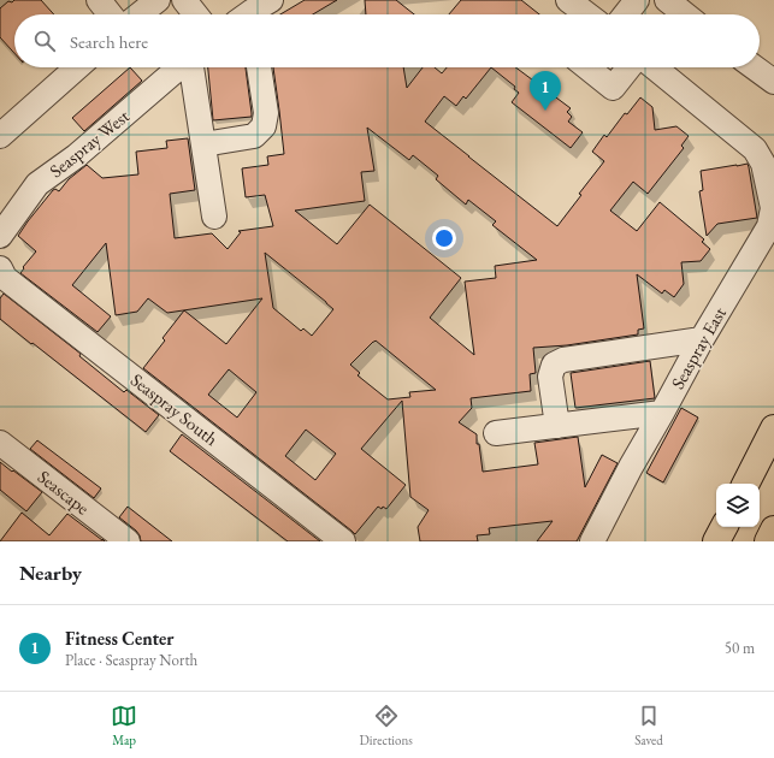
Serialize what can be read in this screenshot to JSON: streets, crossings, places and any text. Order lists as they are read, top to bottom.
{
  "streets": {
    "street": [
      "Seaspray West",
      "Seaspray East",
      "Seaspray South",
      "Seascape"
    ]
  },
  "page": {
    "search": "Search here",
    "pins": "1",
    "heading": "Nearby",
    "list": [
      {
        "mark": "1",
        "name": "Fitness Center",
        "note": "Place · Seaspray North",
        "value": "50 m"
      }
    ],
    "nav": ["Map", "Directions", "Saved"]
  }
}
